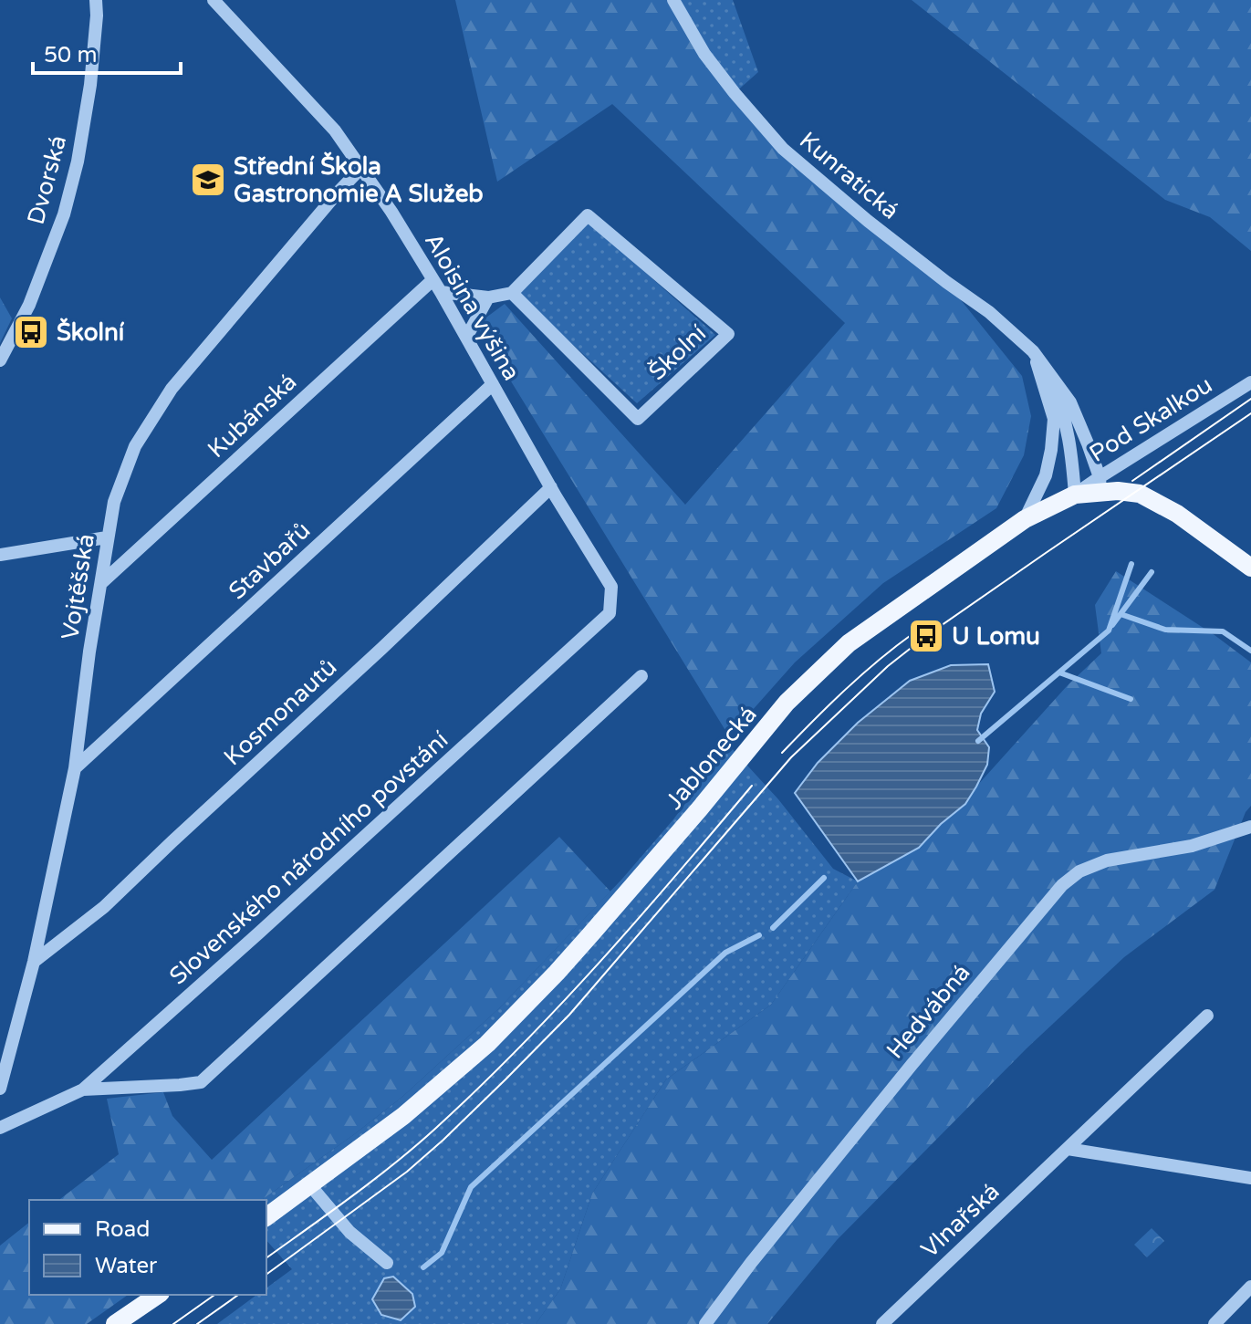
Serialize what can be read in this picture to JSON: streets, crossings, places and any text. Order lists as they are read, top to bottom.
{
  "streets": {
    "main road": ["Jablonecká"],
    "street": [
      "Kunratická",
      "Dvorská",
      "Aloisina výšina",
      "Školní",
      "Kubánská",
      "Pod Skalkou",
      "Stavbařů",
      "Vojtěšská",
      "Kosmonautů",
      "Slovenského národního povstání",
      "Hedvábná",
      "Vlnařská"
    ]
  },
  "crossings": [
    ["Kunratická", "Pod Skalkou"],
    ["Kunratická", "Jablonecká"],
    ["Aloisina výšina", "Kubánská"],
    ["Aloisina výšina", "Stavbařů"],
    ["Aloisina výšina", "Vojtěšská"],
    ["Aloisina výšina", "Kosmonautů"],
    ["Aloisina výšina", "Slovenského národního povstání"],
    ["Kubánská", "Vojtěšská"],
    ["Pod Skalkou", "Jablonecká"],
    ["Stavbařů", "Vojtěšská"],
    ["Vojtěšská", "Kosmonautů"]
  ],
  "places": {
    "school or university": ["Střední Škola Gastronomie A Služeb"],
    "bus stop": ["Školní", "U Lomu"]
  },
  "legend": ["Road", "Water"],
  "scale_bar": "50 m"
}
